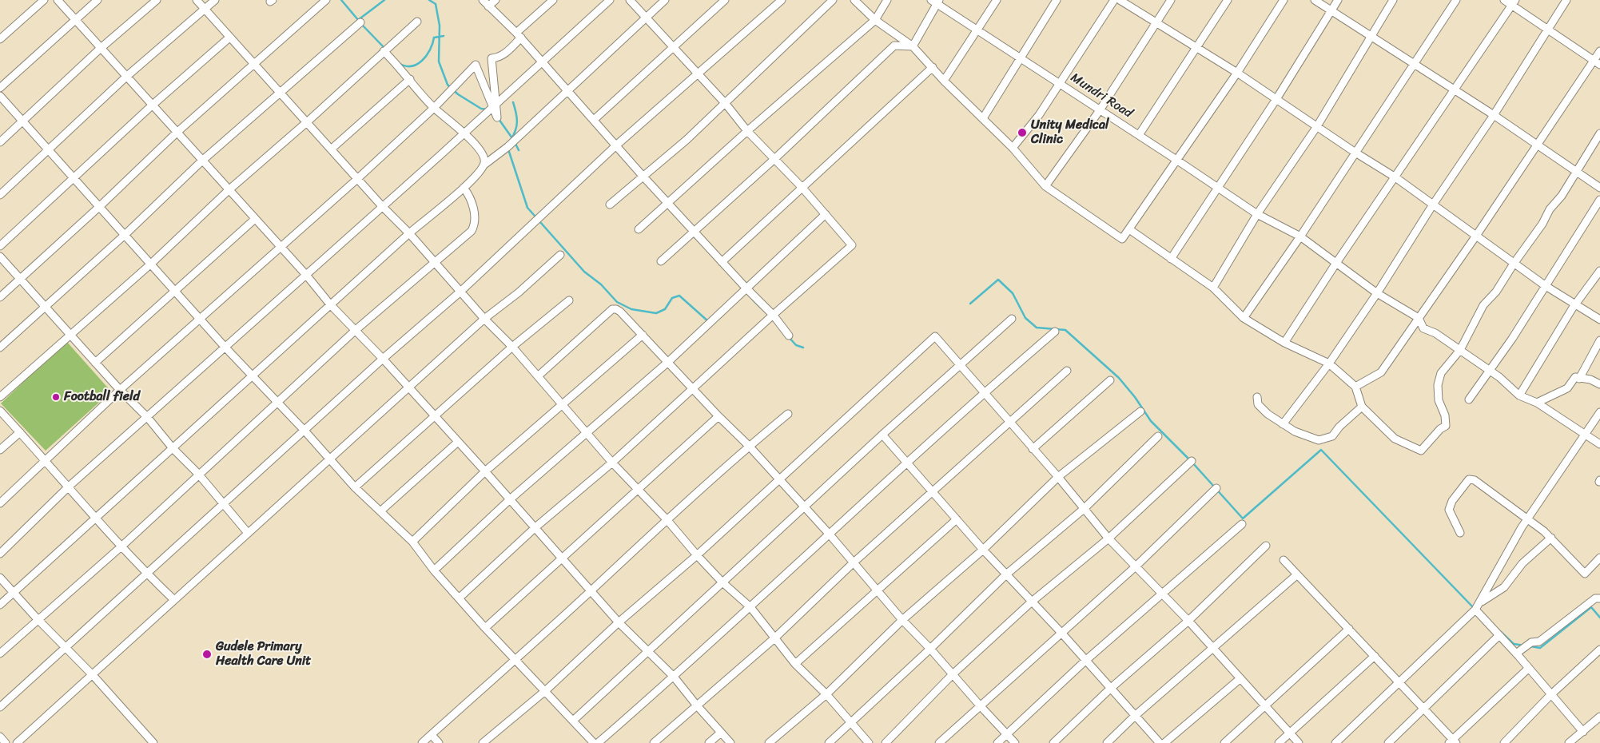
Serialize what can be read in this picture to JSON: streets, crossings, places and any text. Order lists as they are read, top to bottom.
{
  "streets": {
    "street": ["Mundri Road"]
  },
  "places": ["Unity Medical Clinic", "Football field", "Gudele Primary Health Care Unit"]
}
